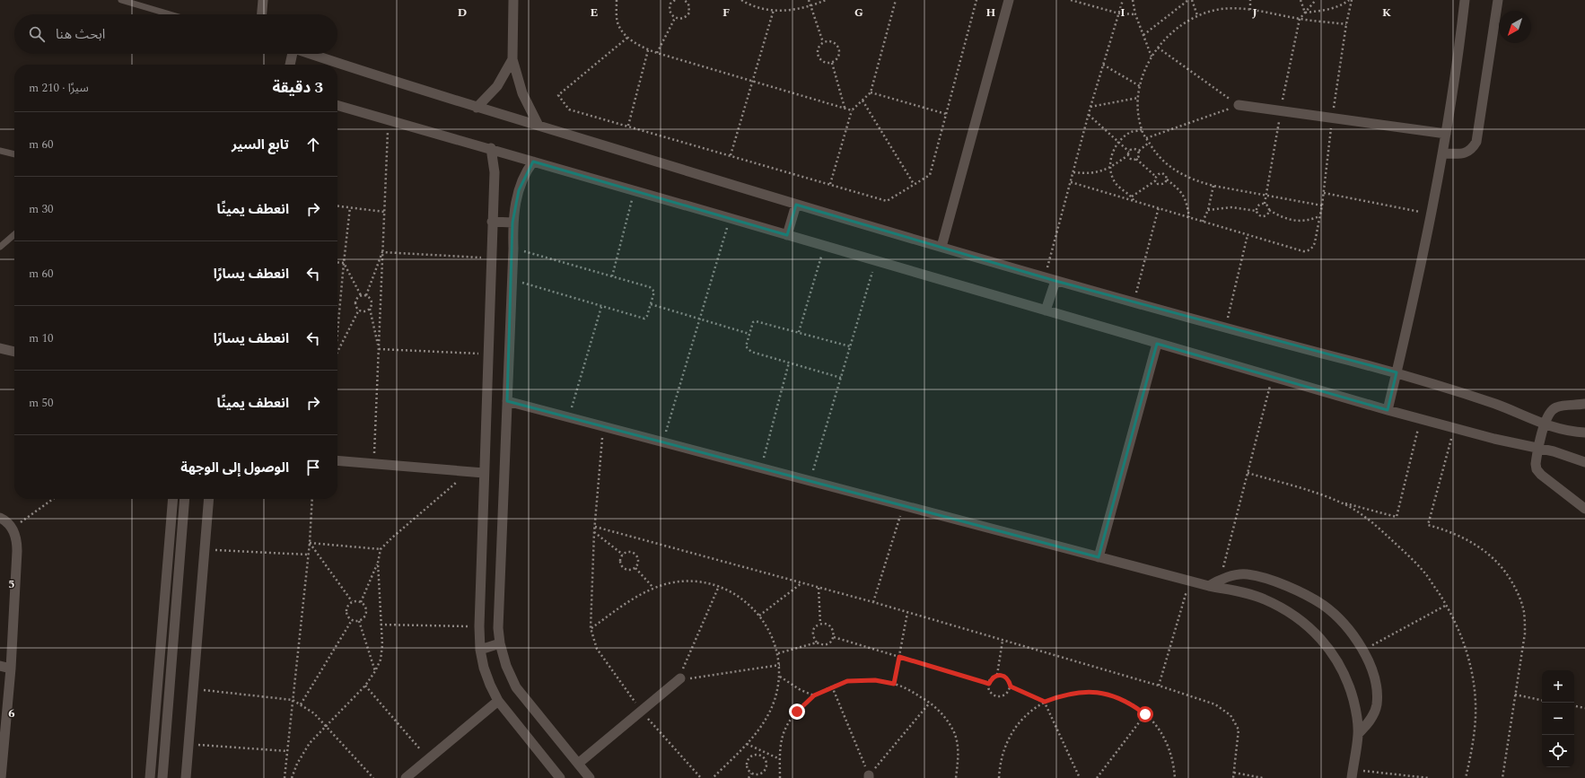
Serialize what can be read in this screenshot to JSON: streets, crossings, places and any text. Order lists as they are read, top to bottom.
{
  "north": "bottom left",
  "page": {
    "search": "ابحث هنا",
    "heading": ["3 دقيقة", "سيرًا · 210 m"],
    "list": [
      ["تابع السير", "60 m"],
      ["انعطف يمينًا", "30 m"],
      ["انعطف يسارًا", "60 m"],
      ["انعطف يسارًا", "10 m"],
      ["انعطف يمينًا", "50 m"],
      "الوصول إلى الوجهة"
    ],
    "map_buttons": ["+", "−"]
  },
  "grid": {
    "columns": [
      "D",
      "E",
      "F",
      "G",
      "H",
      "I",
      "J",
      "K"
    ],
    "rows": ["5", "6"]
  }
}
